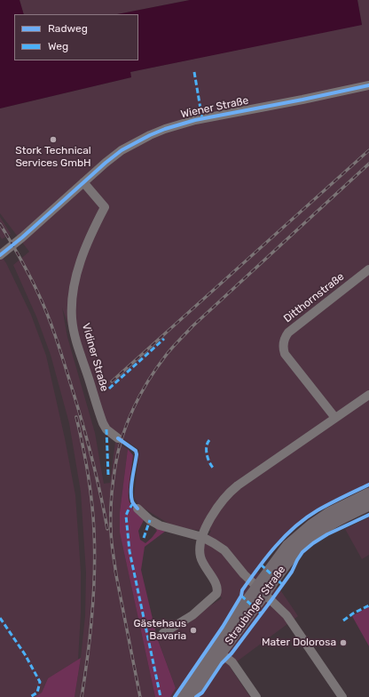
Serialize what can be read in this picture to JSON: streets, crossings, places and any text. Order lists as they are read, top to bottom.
{
  "streets": {
    "main road": ["Straubinger Straße"],
    "street": ["Wiener Straße", "Ditthornstraße", "Vidiner Straße"]
  },
  "crossings": [
    ["Wiener Straße", "Vidiner Straße"]
  ],
  "places": ["Stork Technical Services GmbH", "Gästehaus Bavaria", "Mater Dolorosa"],
  "legend": ["Radweg", "Weg"]
}
